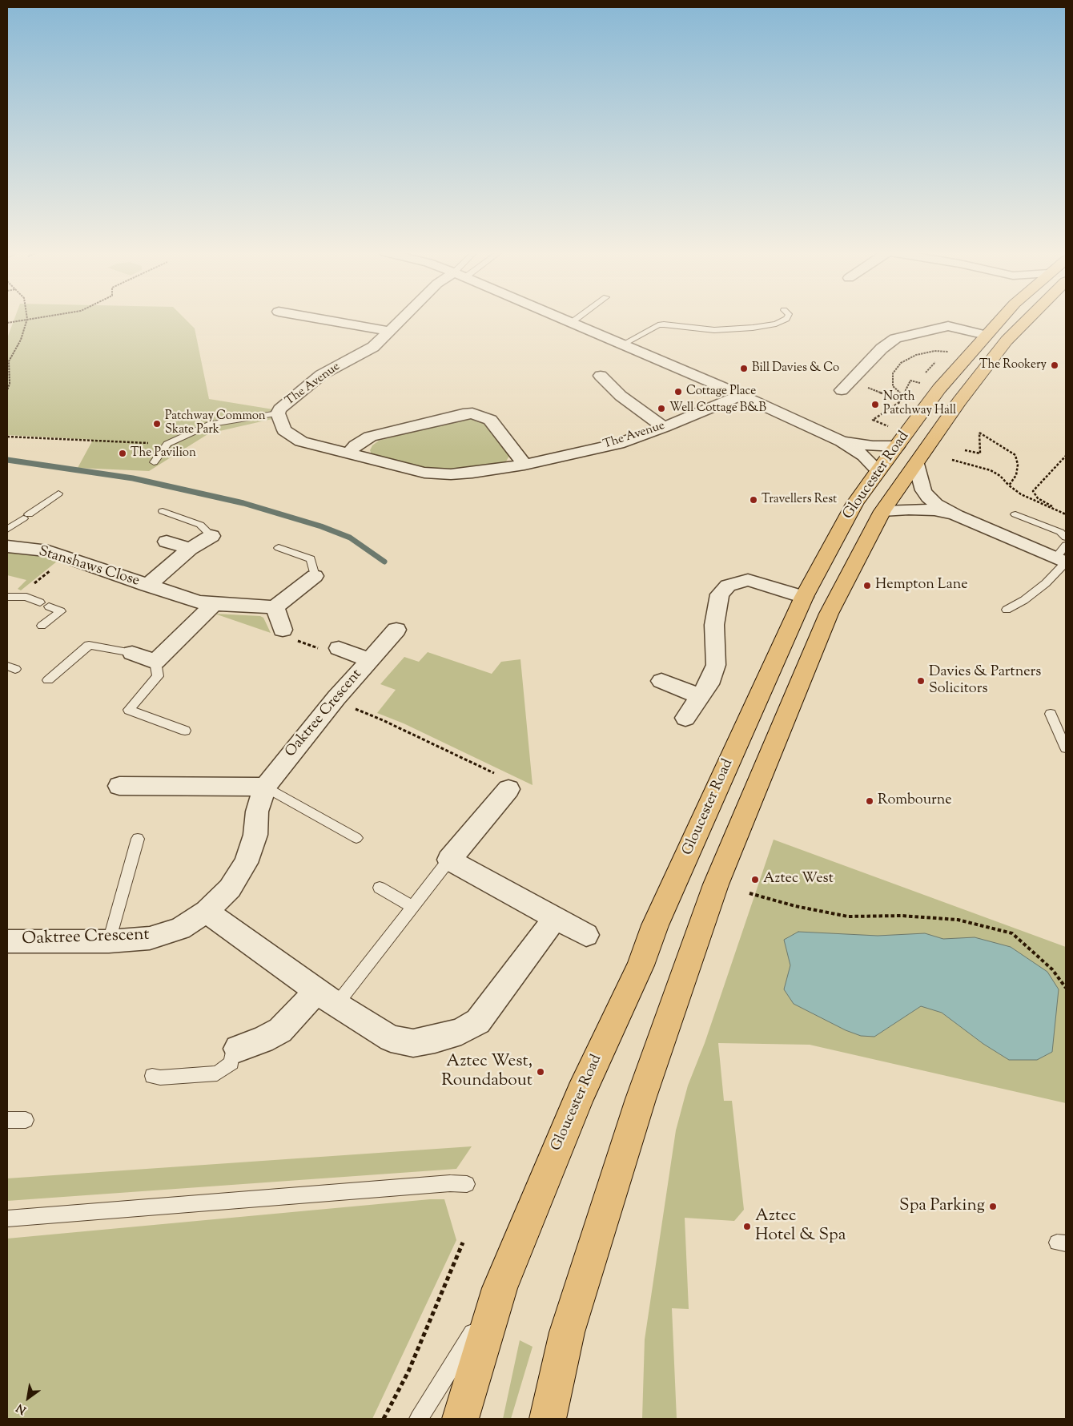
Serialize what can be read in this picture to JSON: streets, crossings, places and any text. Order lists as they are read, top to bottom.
{
  "streets": {
    "main road": ["Gloucester Road"],
    "street": ["The Avenue", "Stanshaws Close", "Oaktree Crescent"]
  },
  "places": [
    "The Rookery",
    "Bill Davies & Co",
    "Cottage Place",
    "North Patchway Hall",
    "Well Cottage B&B",
    "Patchway Common Skate Park",
    "The Pavilion",
    "Travellers Rest",
    "Hempton Lane",
    "Davies & Partners Solicitors",
    "Rombourne",
    "Aztec West",
    "Aztec West, Roundabout",
    "Spa Parking",
    "Aztec Hotel & Spa"
  ],
  "north": "bottom left"
}
